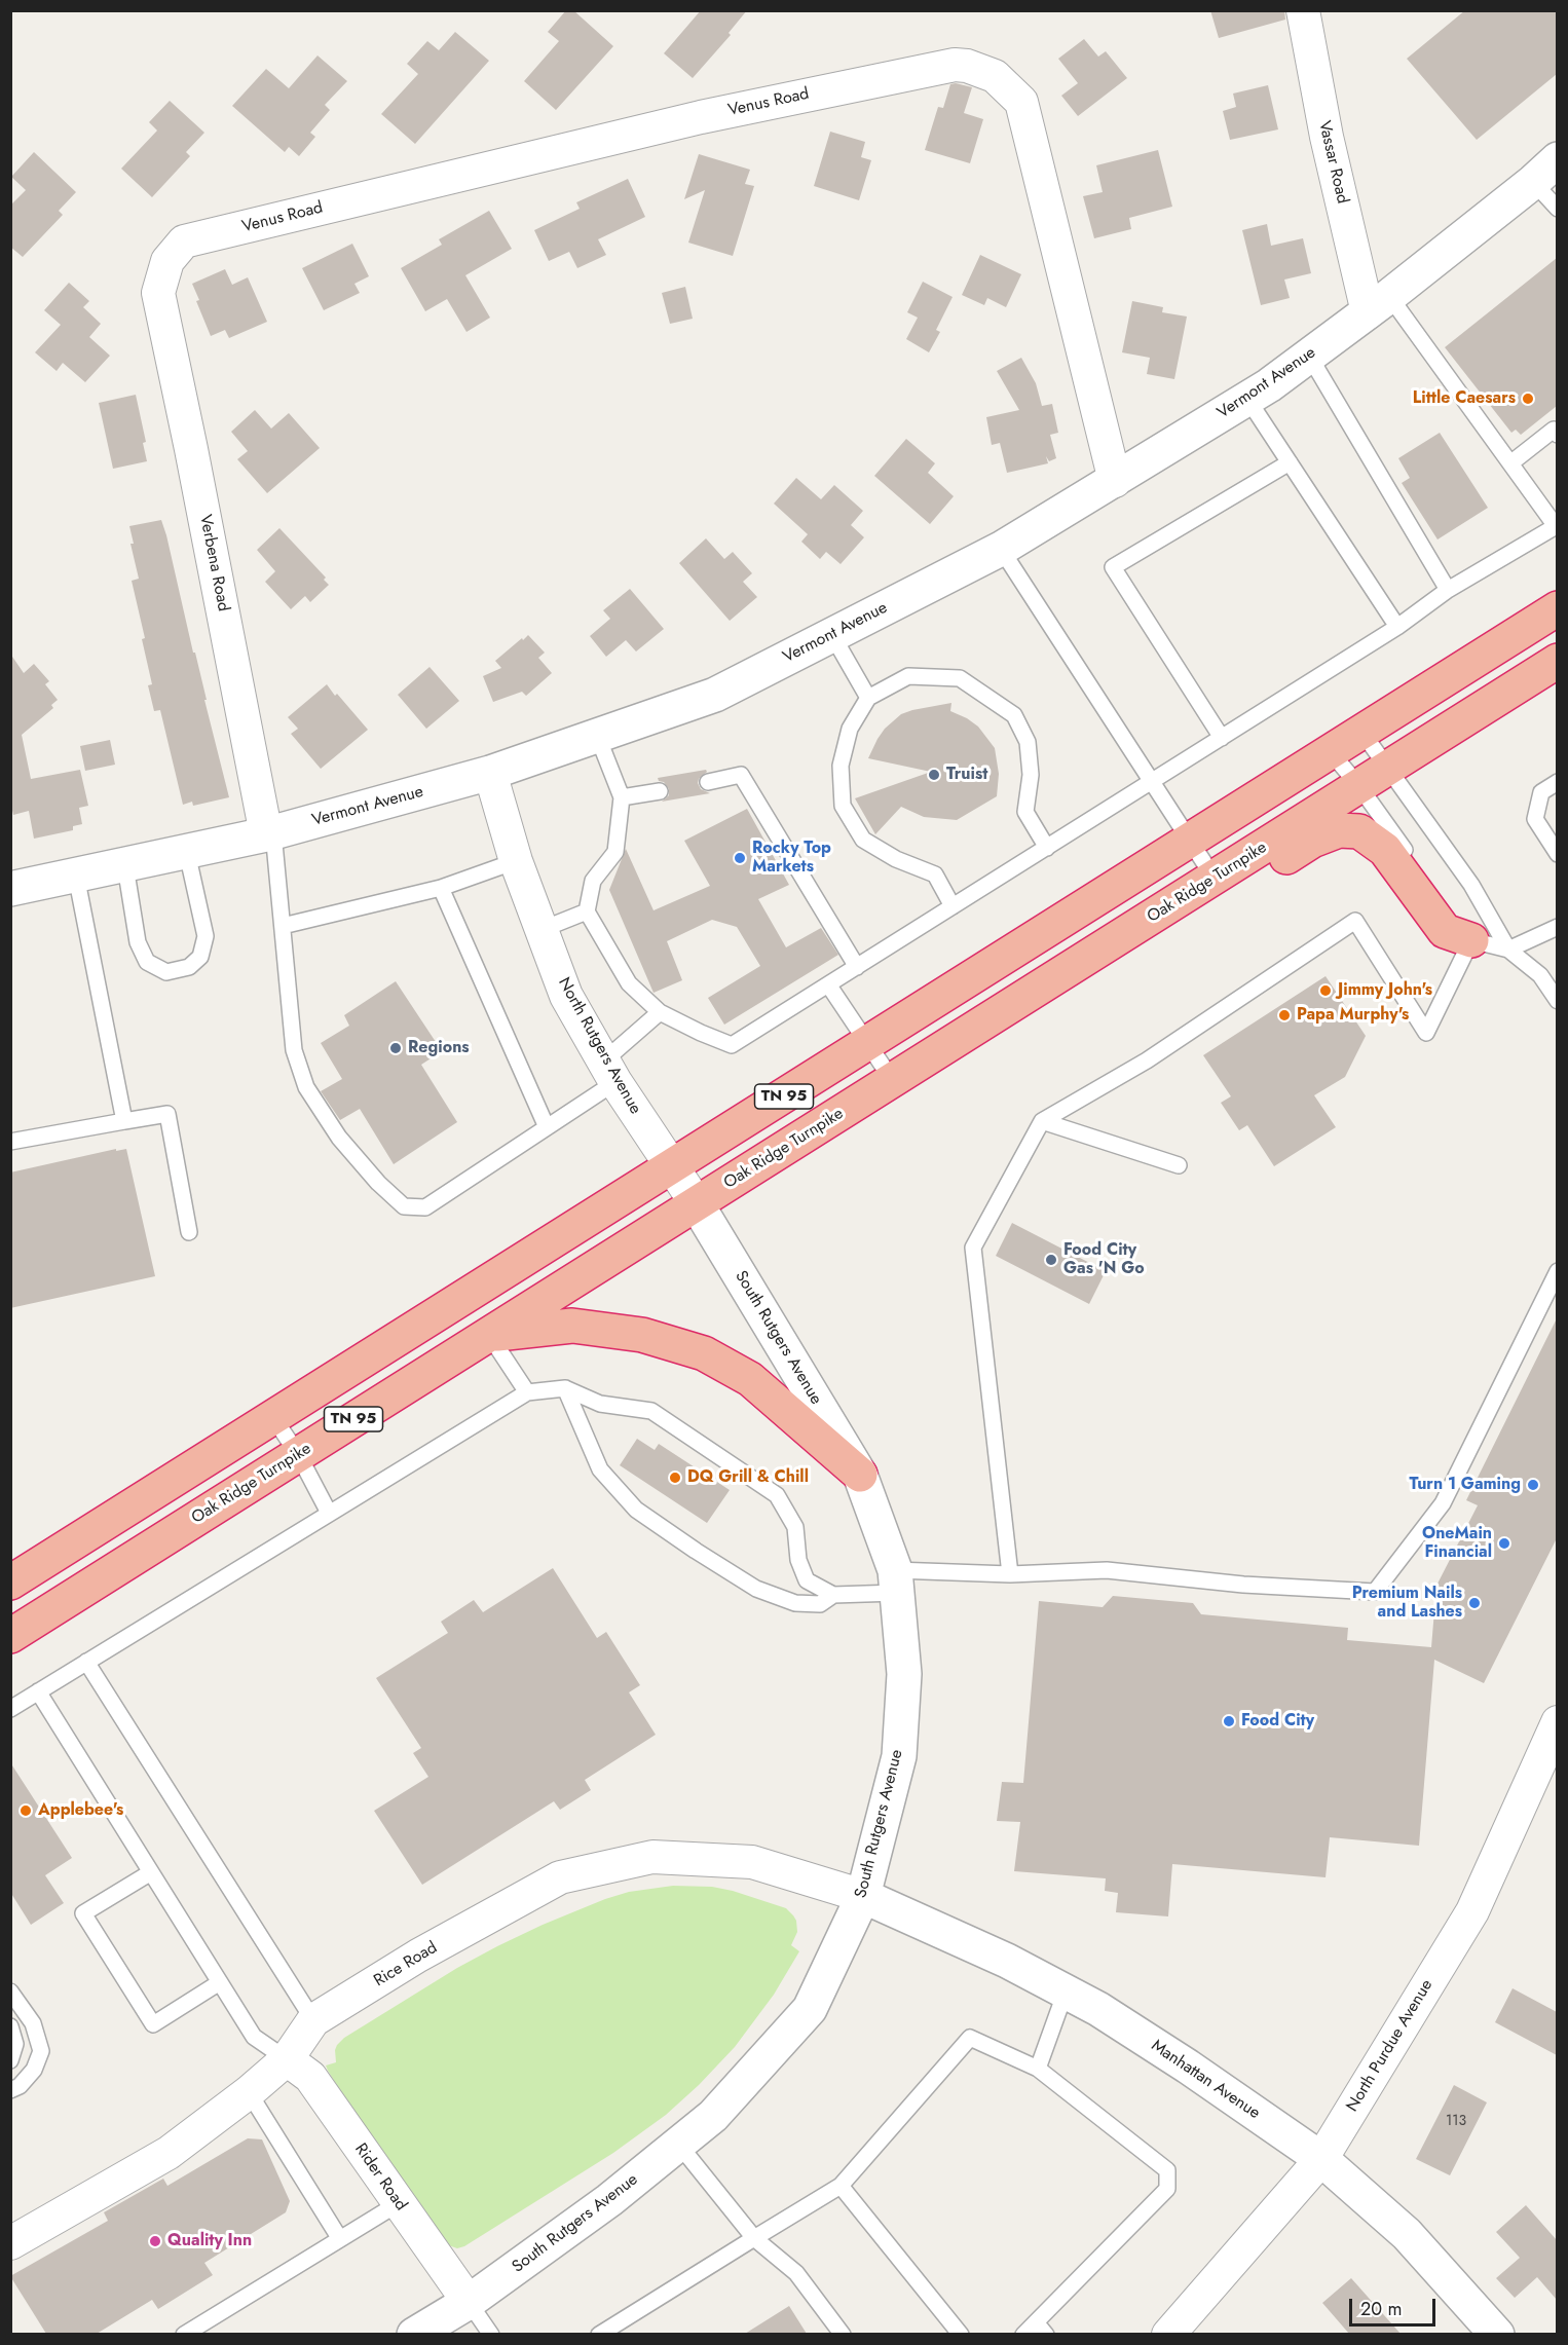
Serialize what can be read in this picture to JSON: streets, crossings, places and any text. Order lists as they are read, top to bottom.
{
  "streets": {
    "highway": ["Oak Ridge Turnpike", "TN 95"],
    "street": [
      "Venus Road",
      "Vassar Road",
      "Vermont Avenue",
      "Verbena Road",
      "North Rutgers Avenue",
      "South Rutgers Avenue",
      "Rice Road",
      "North Purdue Avenue",
      "Manhattan Avenue",
      "Rider Road"
    ]
  },
  "crossings": [
    ["Venus Road", "Vermont Avenue"],
    ["Venus Road", "Verbena Road"],
    ["Vassar Road", "Vermont Avenue"],
    ["Vermont Avenue", "Verbena Road"],
    ["Vermont Avenue", "North Rutgers Avenue"],
    ["Oak Ridge Turnpike", "North Rutgers Avenue"],
    ["Oak Ridge Turnpike", "South Rutgers Avenue"],
    ["North Rutgers Avenue", "TN 95"],
    ["North Rutgers Avenue", "South Rutgers Avenue"],
    ["South Rutgers Avenue", "Rice Road"],
    ["South Rutgers Avenue", "Manhattan Avenue"],
    ["South Rutgers Avenue", "Rider Road"],
    ["Rice Road", "Manhattan Avenue"],
    ["Rice Road", "Rider Road"],
    ["North Purdue Avenue", "Manhattan Avenue"]
  ],
  "places": [
    "Little Caesars",
    "Truist",
    "Rocky Top Markets",
    "Jimmy John's",
    "Papa Murphy's",
    "Regions",
    "Food City Gas 'N Go",
    "DQ Grill & Chill",
    "Turn 1 Gaming",
    "OneMain Financial",
    "Premium Nails and Lashes",
    "Food City",
    "Applebee's",
    "Quality Inn"
  ],
  "house_numbers": ["113"],
  "scale_bar": "20 m"
}
